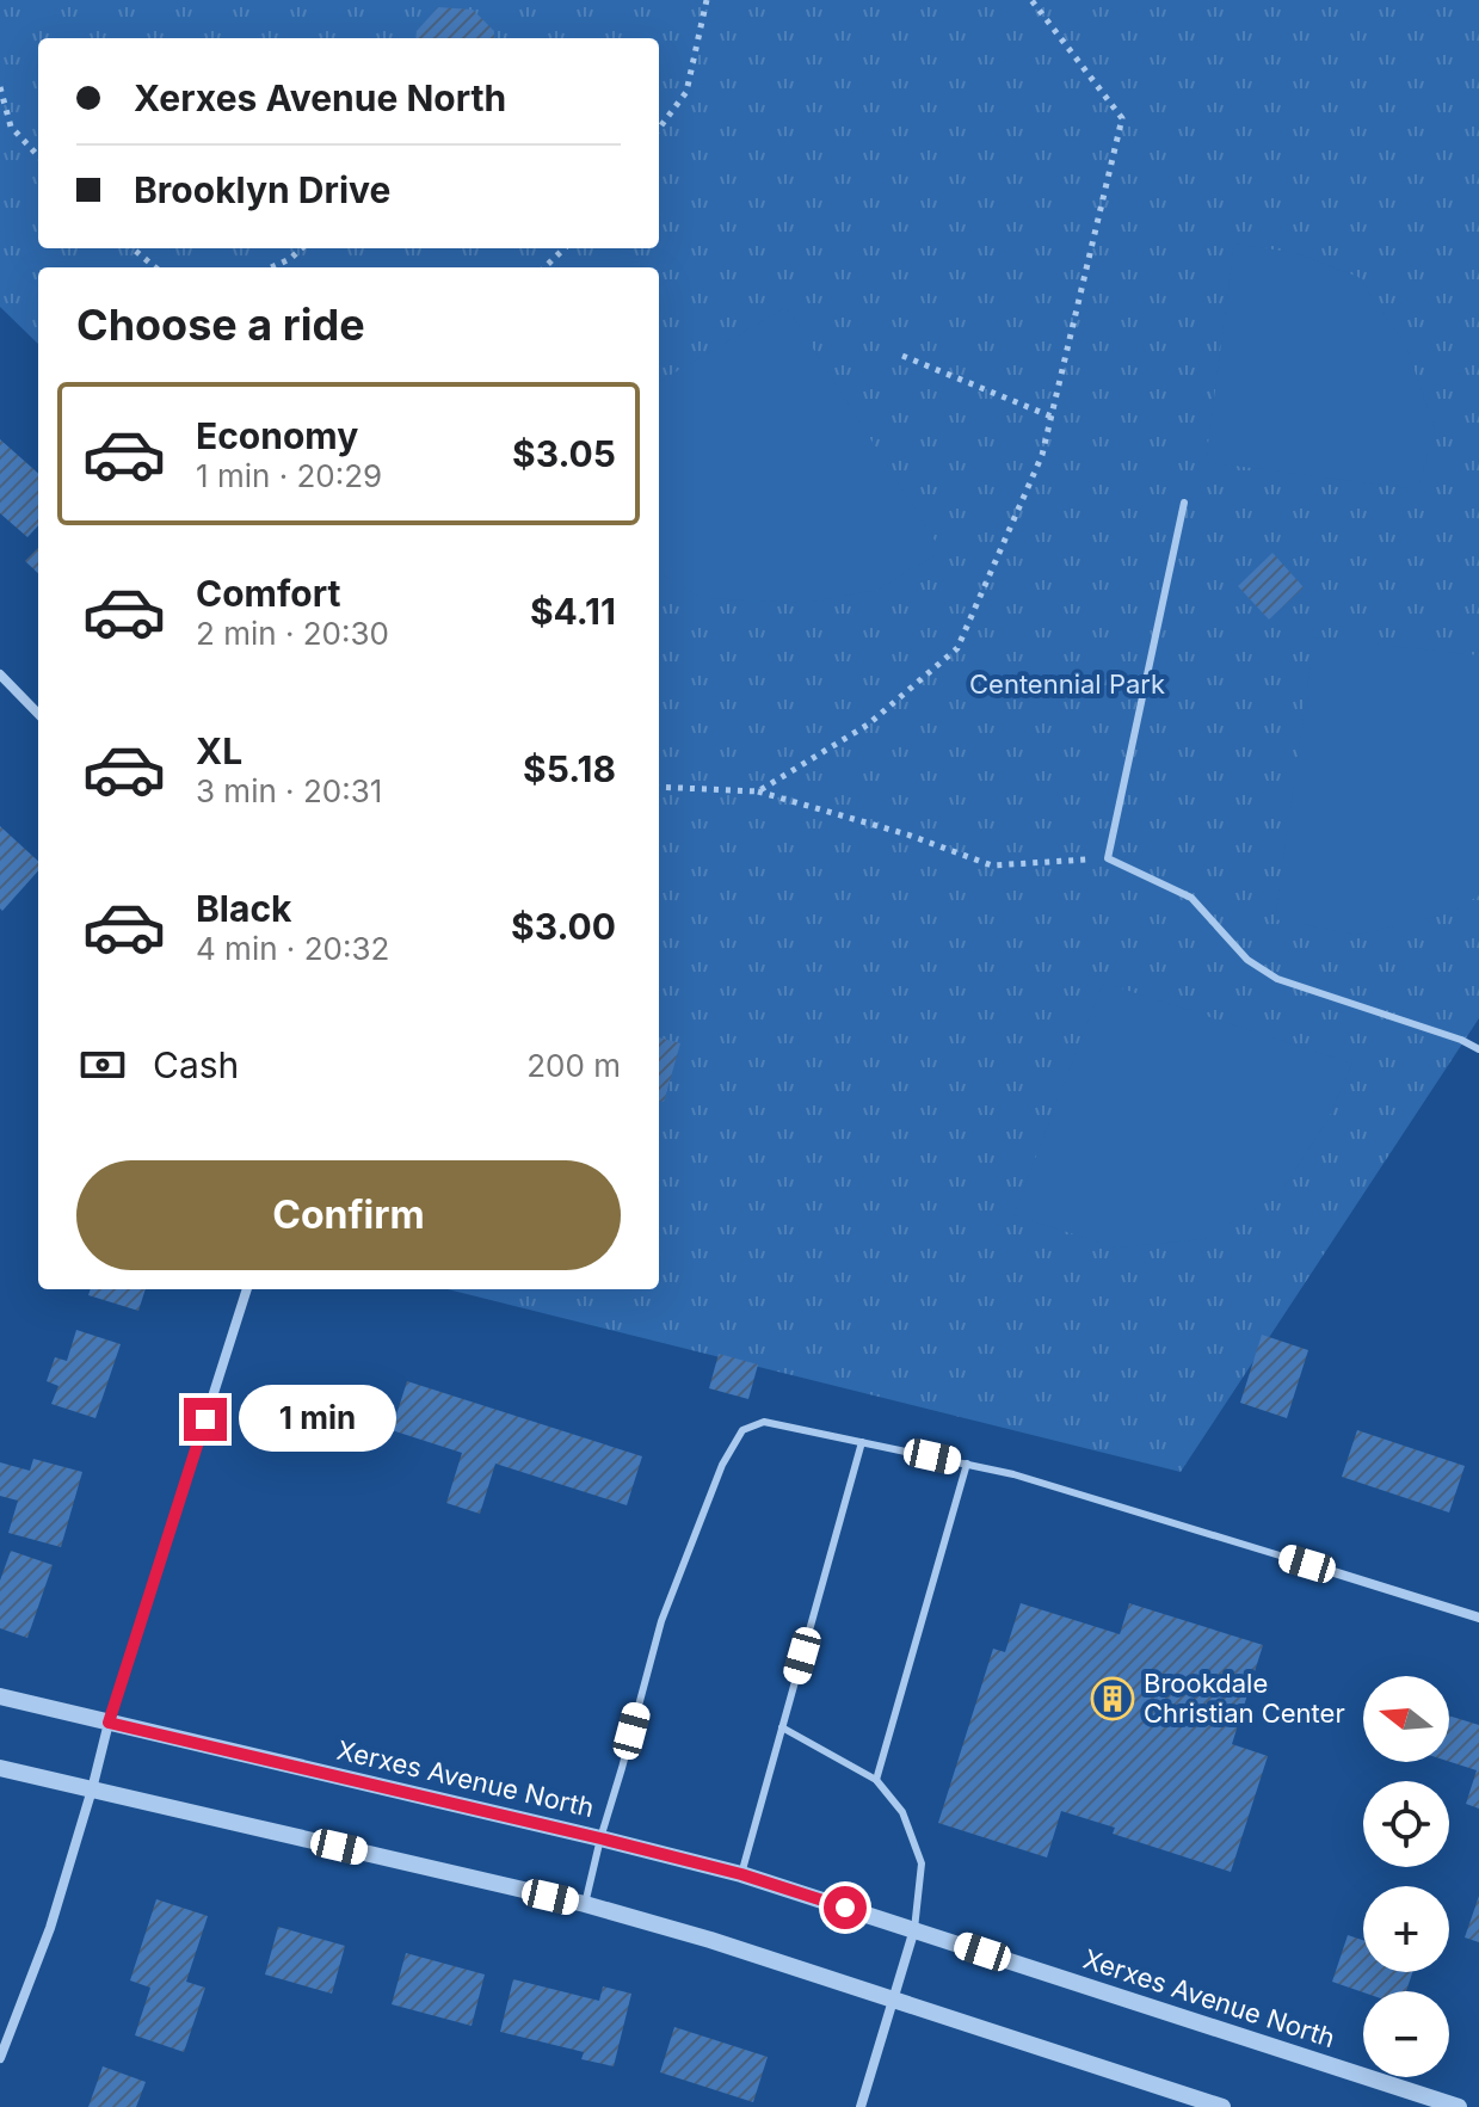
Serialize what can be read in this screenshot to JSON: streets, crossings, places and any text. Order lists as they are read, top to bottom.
{
  "streets": {
    "street": ["Xerxes Avenue North"]
  },
  "parks": ["Centennial Park"],
  "places": {
    "building": ["Brookdale Christian Center"]
  },
  "north": "left",
  "page": {
    "banner": ["Xerxes Avenue North", "Brooklyn Drive"],
    "heading": "Choose a ride",
    "list": [
      {
        "name": "Economy",
        "note": "1 min · 20:29",
        "value": "$3.05"
      },
      {
        "name": "Comfort",
        "note": "2 min · 20:30",
        "value": "$4.11"
      },
      {
        "name": "XL",
        "note": "3 min · 20:31",
        "value": "$5.18"
      },
      {
        "name": "Black",
        "note": "4 min · 20:32",
        "value": "$3.00"
      }
    ],
    "pay": ["Cash", "200 m"],
    "buttons": "Confirm",
    "bubble": "1 min",
    "map_buttons": ["+", "−"]
  }
}
